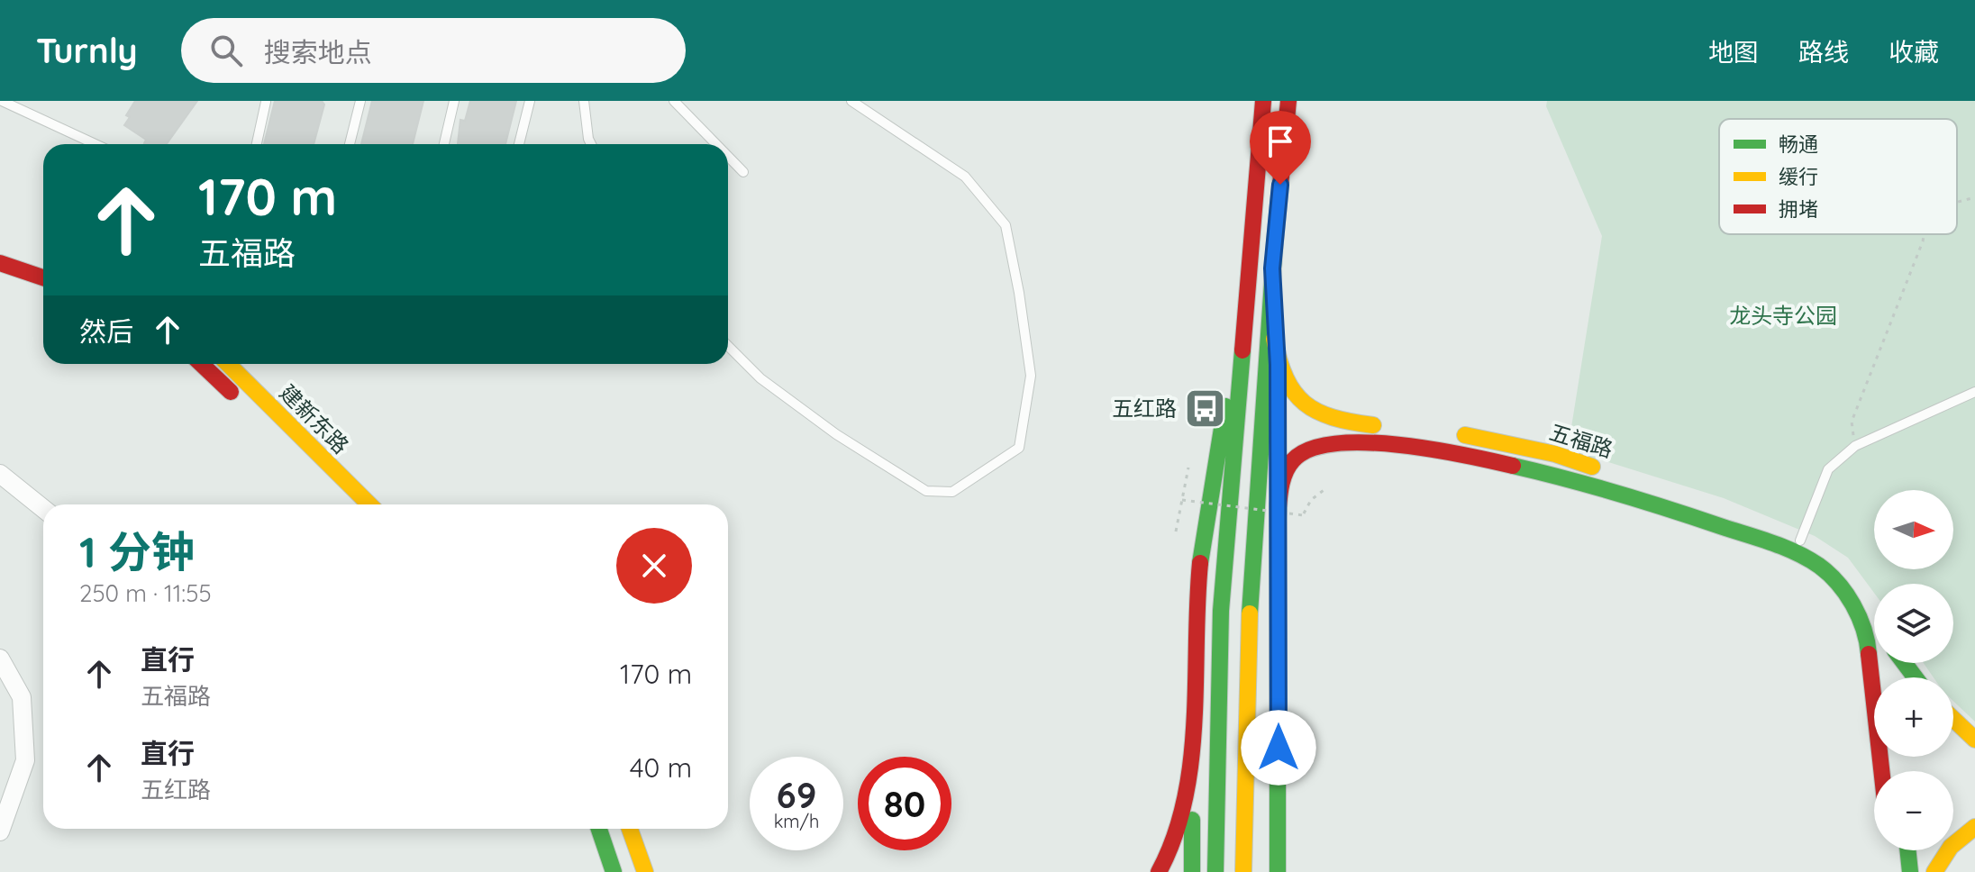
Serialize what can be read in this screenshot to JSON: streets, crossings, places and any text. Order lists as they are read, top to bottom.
{
  "streets": {
    "main road": ["建新东路", "五福路"]
  },
  "parks": ["龙头寺公园"],
  "places": {
    "bus stop": ["五红路"]
  },
  "legend": ["畅通", "缓行", "拥堵"],
  "north": "right",
  "page": {
    "header": "Turnly",
    "search": "搜索地点",
    "nav": ["地图", "路线", "收藏"],
    "turn": ["170 m", "五福路"],
    "then": "然后",
    "map_buttons": ["+", "−"],
    "heading": ["1 分钟", "250 m · 11:55"],
    "list": [
      {
        "name": "直行",
        "note": "五福路",
        "value": "170 m"
      },
      {
        "name": "直行",
        "note": "五红路",
        "value": "40 m"
      }
    ],
    "speed": "69 km/h",
    "limit": "80"
  }
}
